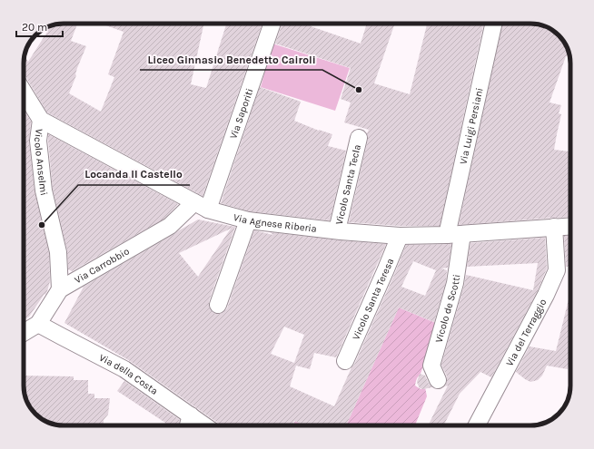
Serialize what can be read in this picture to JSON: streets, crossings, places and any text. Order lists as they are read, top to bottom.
{
  "streets": {
    "street": [
      "Via Saporiti",
      "Via Luigi Persiani",
      "Vicolo Anselmi",
      "Vicolo Santa Tecla",
      "Via Agnese Riberia",
      "Via Carrobbio",
      "Vicolo Santa Teresa",
      "Vicolo de Scotti",
      "Via del Terraggio",
      "Via della Costa"
    ]
  },
  "crossings": [
    ["Via Saporiti", "Via Agnese Riberia"],
    ["Via Saporiti", "Via Carrobbio"],
    ["Via Luigi Persiani", "Via Agnese Riberia"],
    ["Via Luigi Persiani", "Vicolo de Scotti"],
    ["Vicolo Anselmi", "Via Agnese Riberia"],
    ["Vicolo Anselmi", "Via Carrobbio"],
    ["Vicolo Santa Tecla", "Via Agnese Riberia"],
    ["Via Agnese Riberia", "Via Carrobbio"],
    ["Via Agnese Riberia", "Vicolo Santa Teresa"],
    ["Via Agnese Riberia", "Vicolo de Scotti"],
    ["Via Agnese Riberia", "Via del Terraggio"],
    ["Via Carrobbio", "Via della Costa"]
  ],
  "places": ["Liceo Ginnasio Benedetto Cairoli", "Locanda Il Castello"],
  "scale_bar": "20 m"
}
